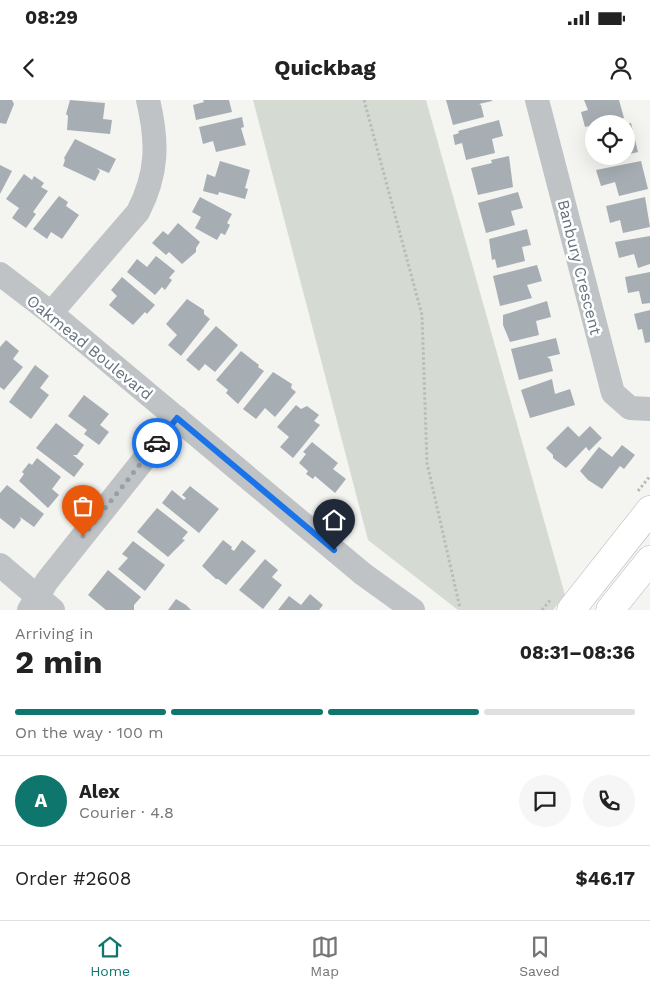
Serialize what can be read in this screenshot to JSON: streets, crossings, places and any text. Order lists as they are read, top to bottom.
{
  "streets": {
    "street": ["Banbury Crescent", "Oakmead Boulevard"]
  },
  "page": {
    "status": "08:29",
    "header": "Quickbag",
    "heading": ["2 min", "Arriving in", "08:31–08:36"],
    "panel": [
      "Alex",
      "Courier · 4.8",
      "Order #2608",
      "$46.17"
    ],
    "bar": "On the way · 100 m",
    "round": "A",
    "tabs": ["Home", "Map", "Saved"]
  }
}
